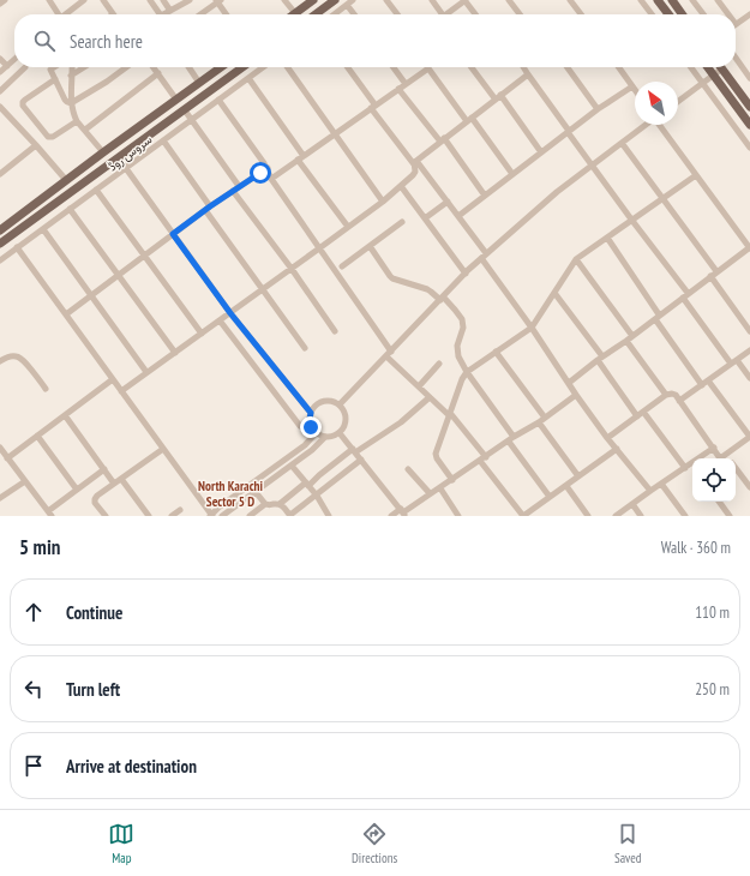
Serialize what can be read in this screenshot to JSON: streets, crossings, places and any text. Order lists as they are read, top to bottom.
{
  "streets": {
    "street": ["سروس روڈ"]
  },
  "districts": ["North Karachi Sector 5 D"],
  "north": "top left",
  "page": {
    "search": "Search here",
    "heading": ["5 min", "Walk · 360 m"],
    "list": [
      ["Continue", "110 m"],
      ["Turn left", "250 m"],
      "Arrive at destination"
    ],
    "nav": ["Map", "Directions", "Saved"]
  }
}
